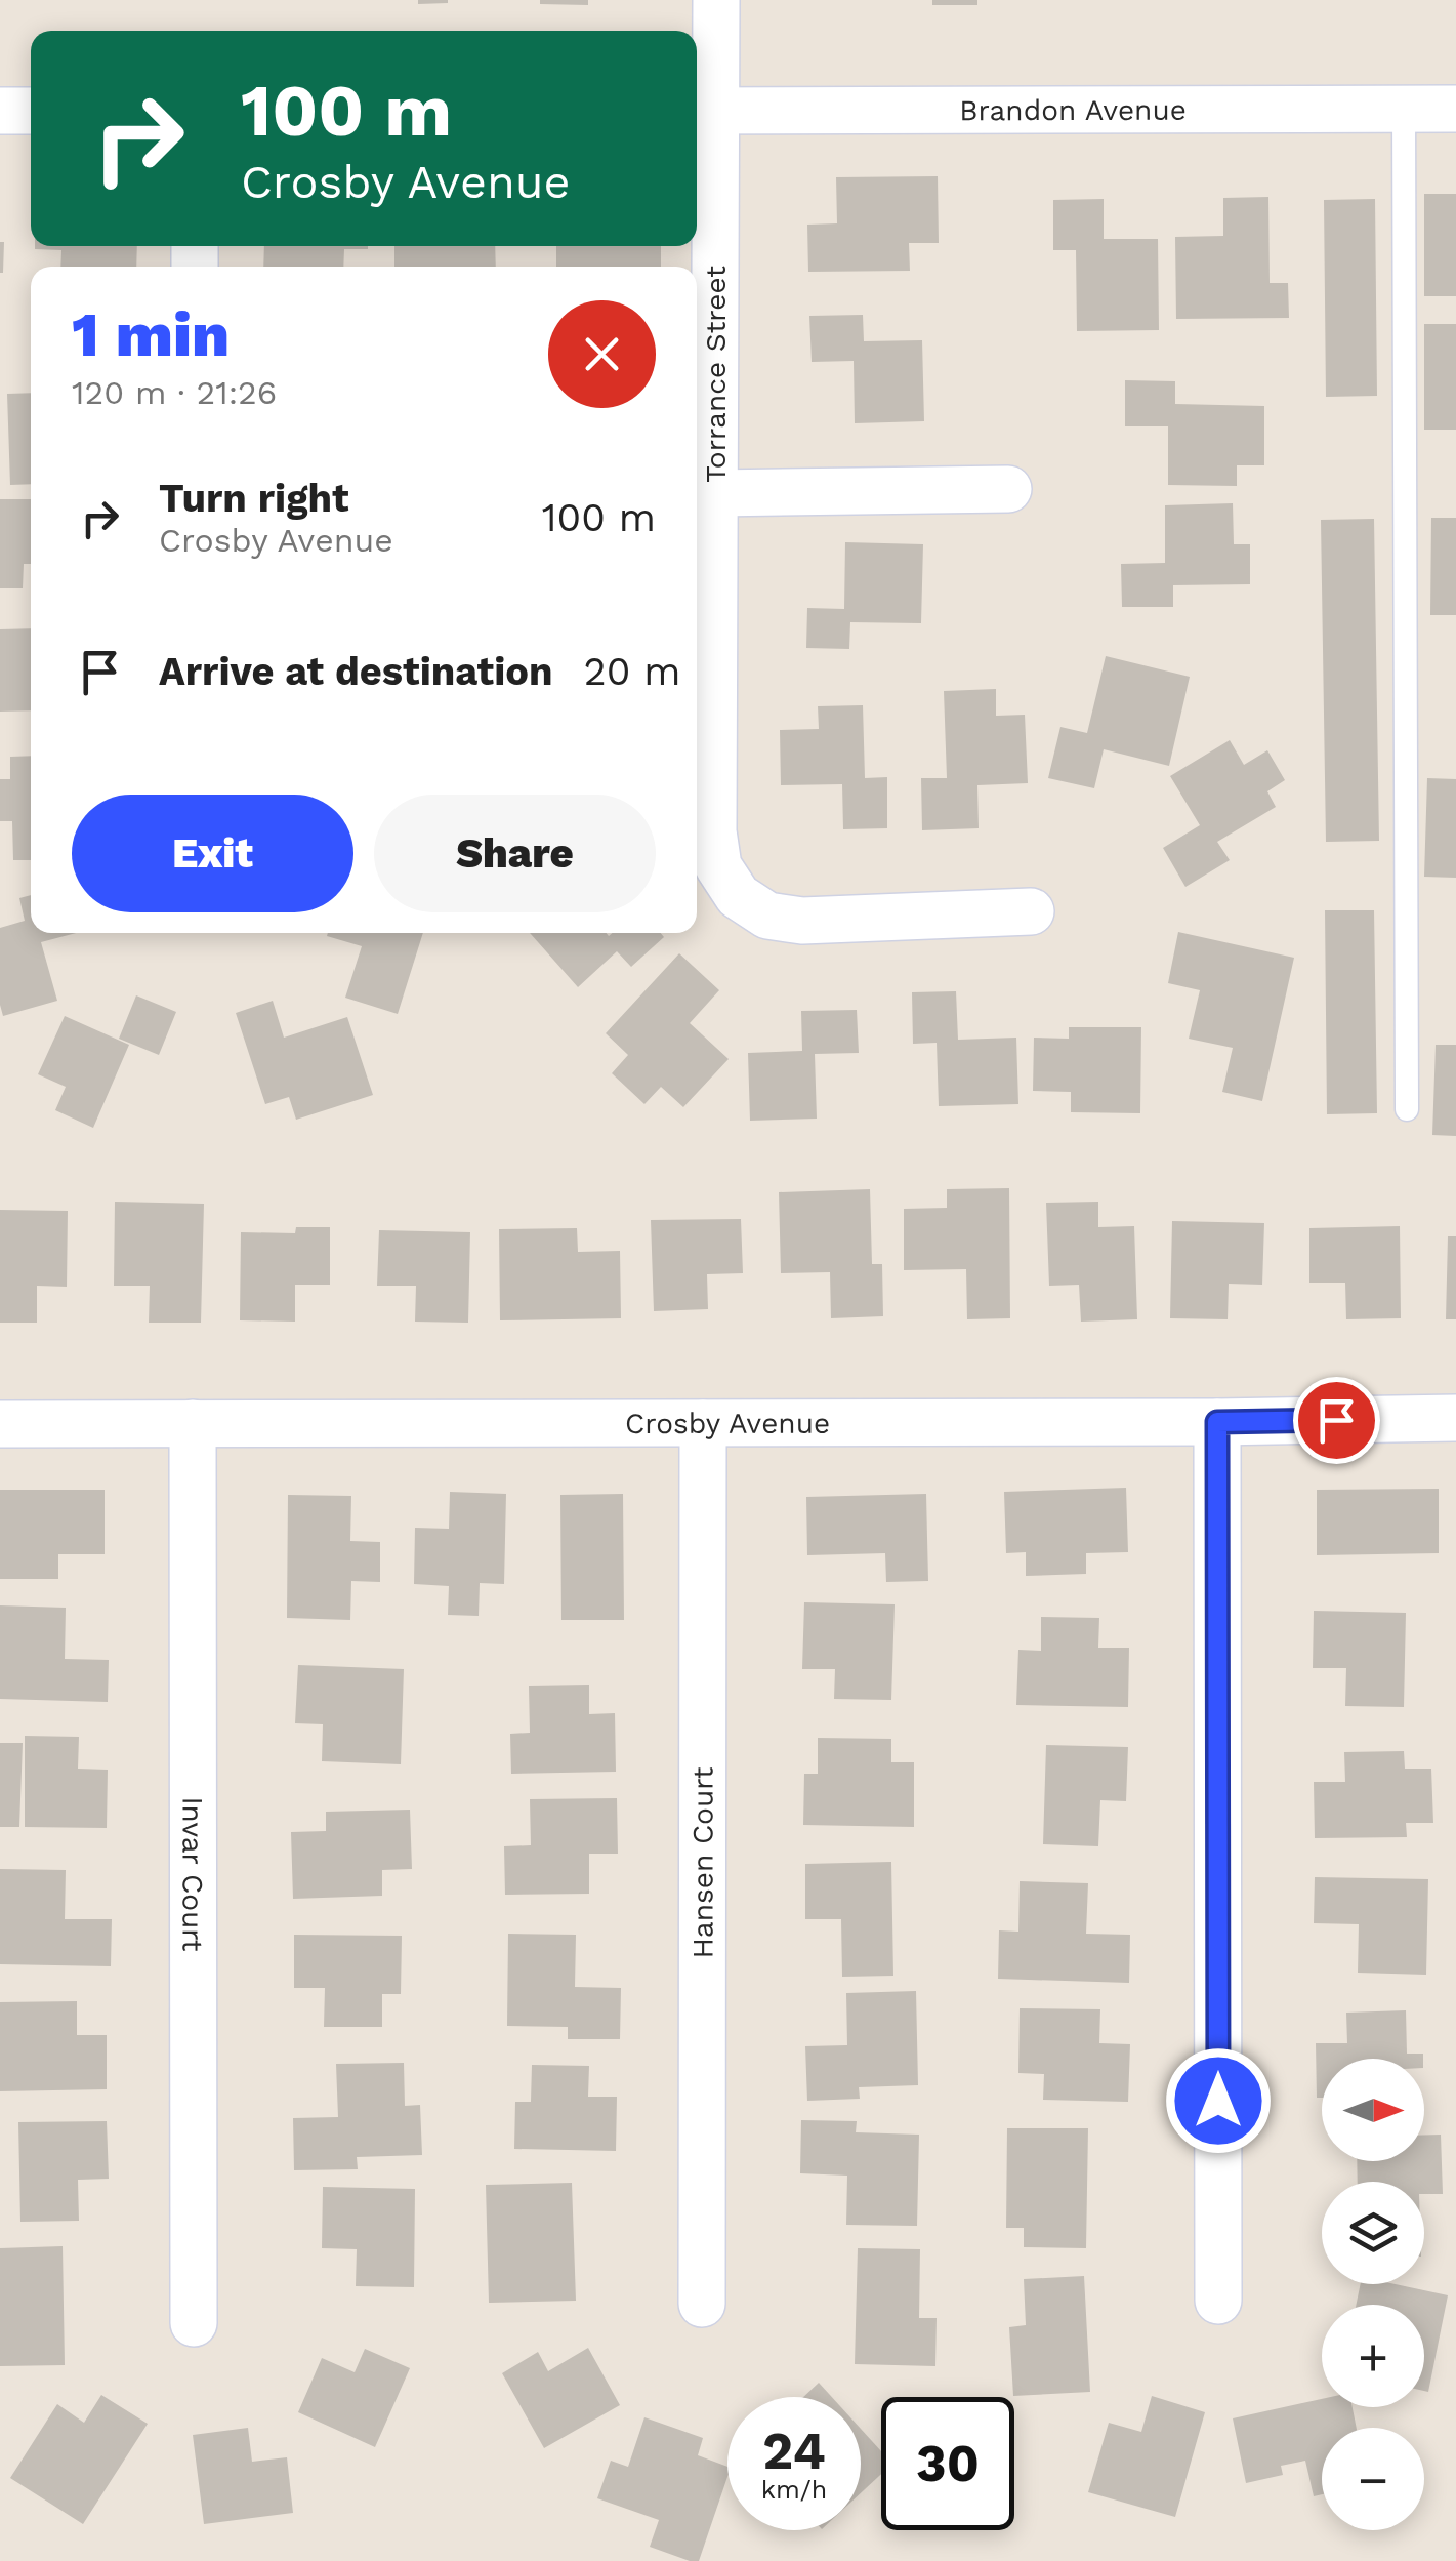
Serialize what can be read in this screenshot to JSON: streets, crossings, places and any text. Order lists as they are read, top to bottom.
{
  "streets": {
    "street": [
      "Brandon Avenue",
      "Torrance Street",
      "Crosby Avenue",
      "Hansen Court",
      "Invar Court"
    ]
  },
  "crossings": [
    ["Brandon Avenue", "Torrance Street"],
    ["Crosby Avenue", "Hansen Court"],
    ["Crosby Avenue", "Invar Court"]
  ],
  "north": "right",
  "page": {
    "turn": ["100 m", "Crosby Avenue"],
    "heading": ["1 min", "120 m · 21:26"],
    "list": [
      {
        "name": "Turn right",
        "note": "Crosby Avenue",
        "value": "100 m"
      },
      {
        "name": "Arrive at destination",
        "value": "20 m"
      }
    ],
    "buttons": ["Exit", "Share"],
    "map_buttons": ["+", "−"],
    "speed": "24 km/h",
    "limit": "30"
  }
}
